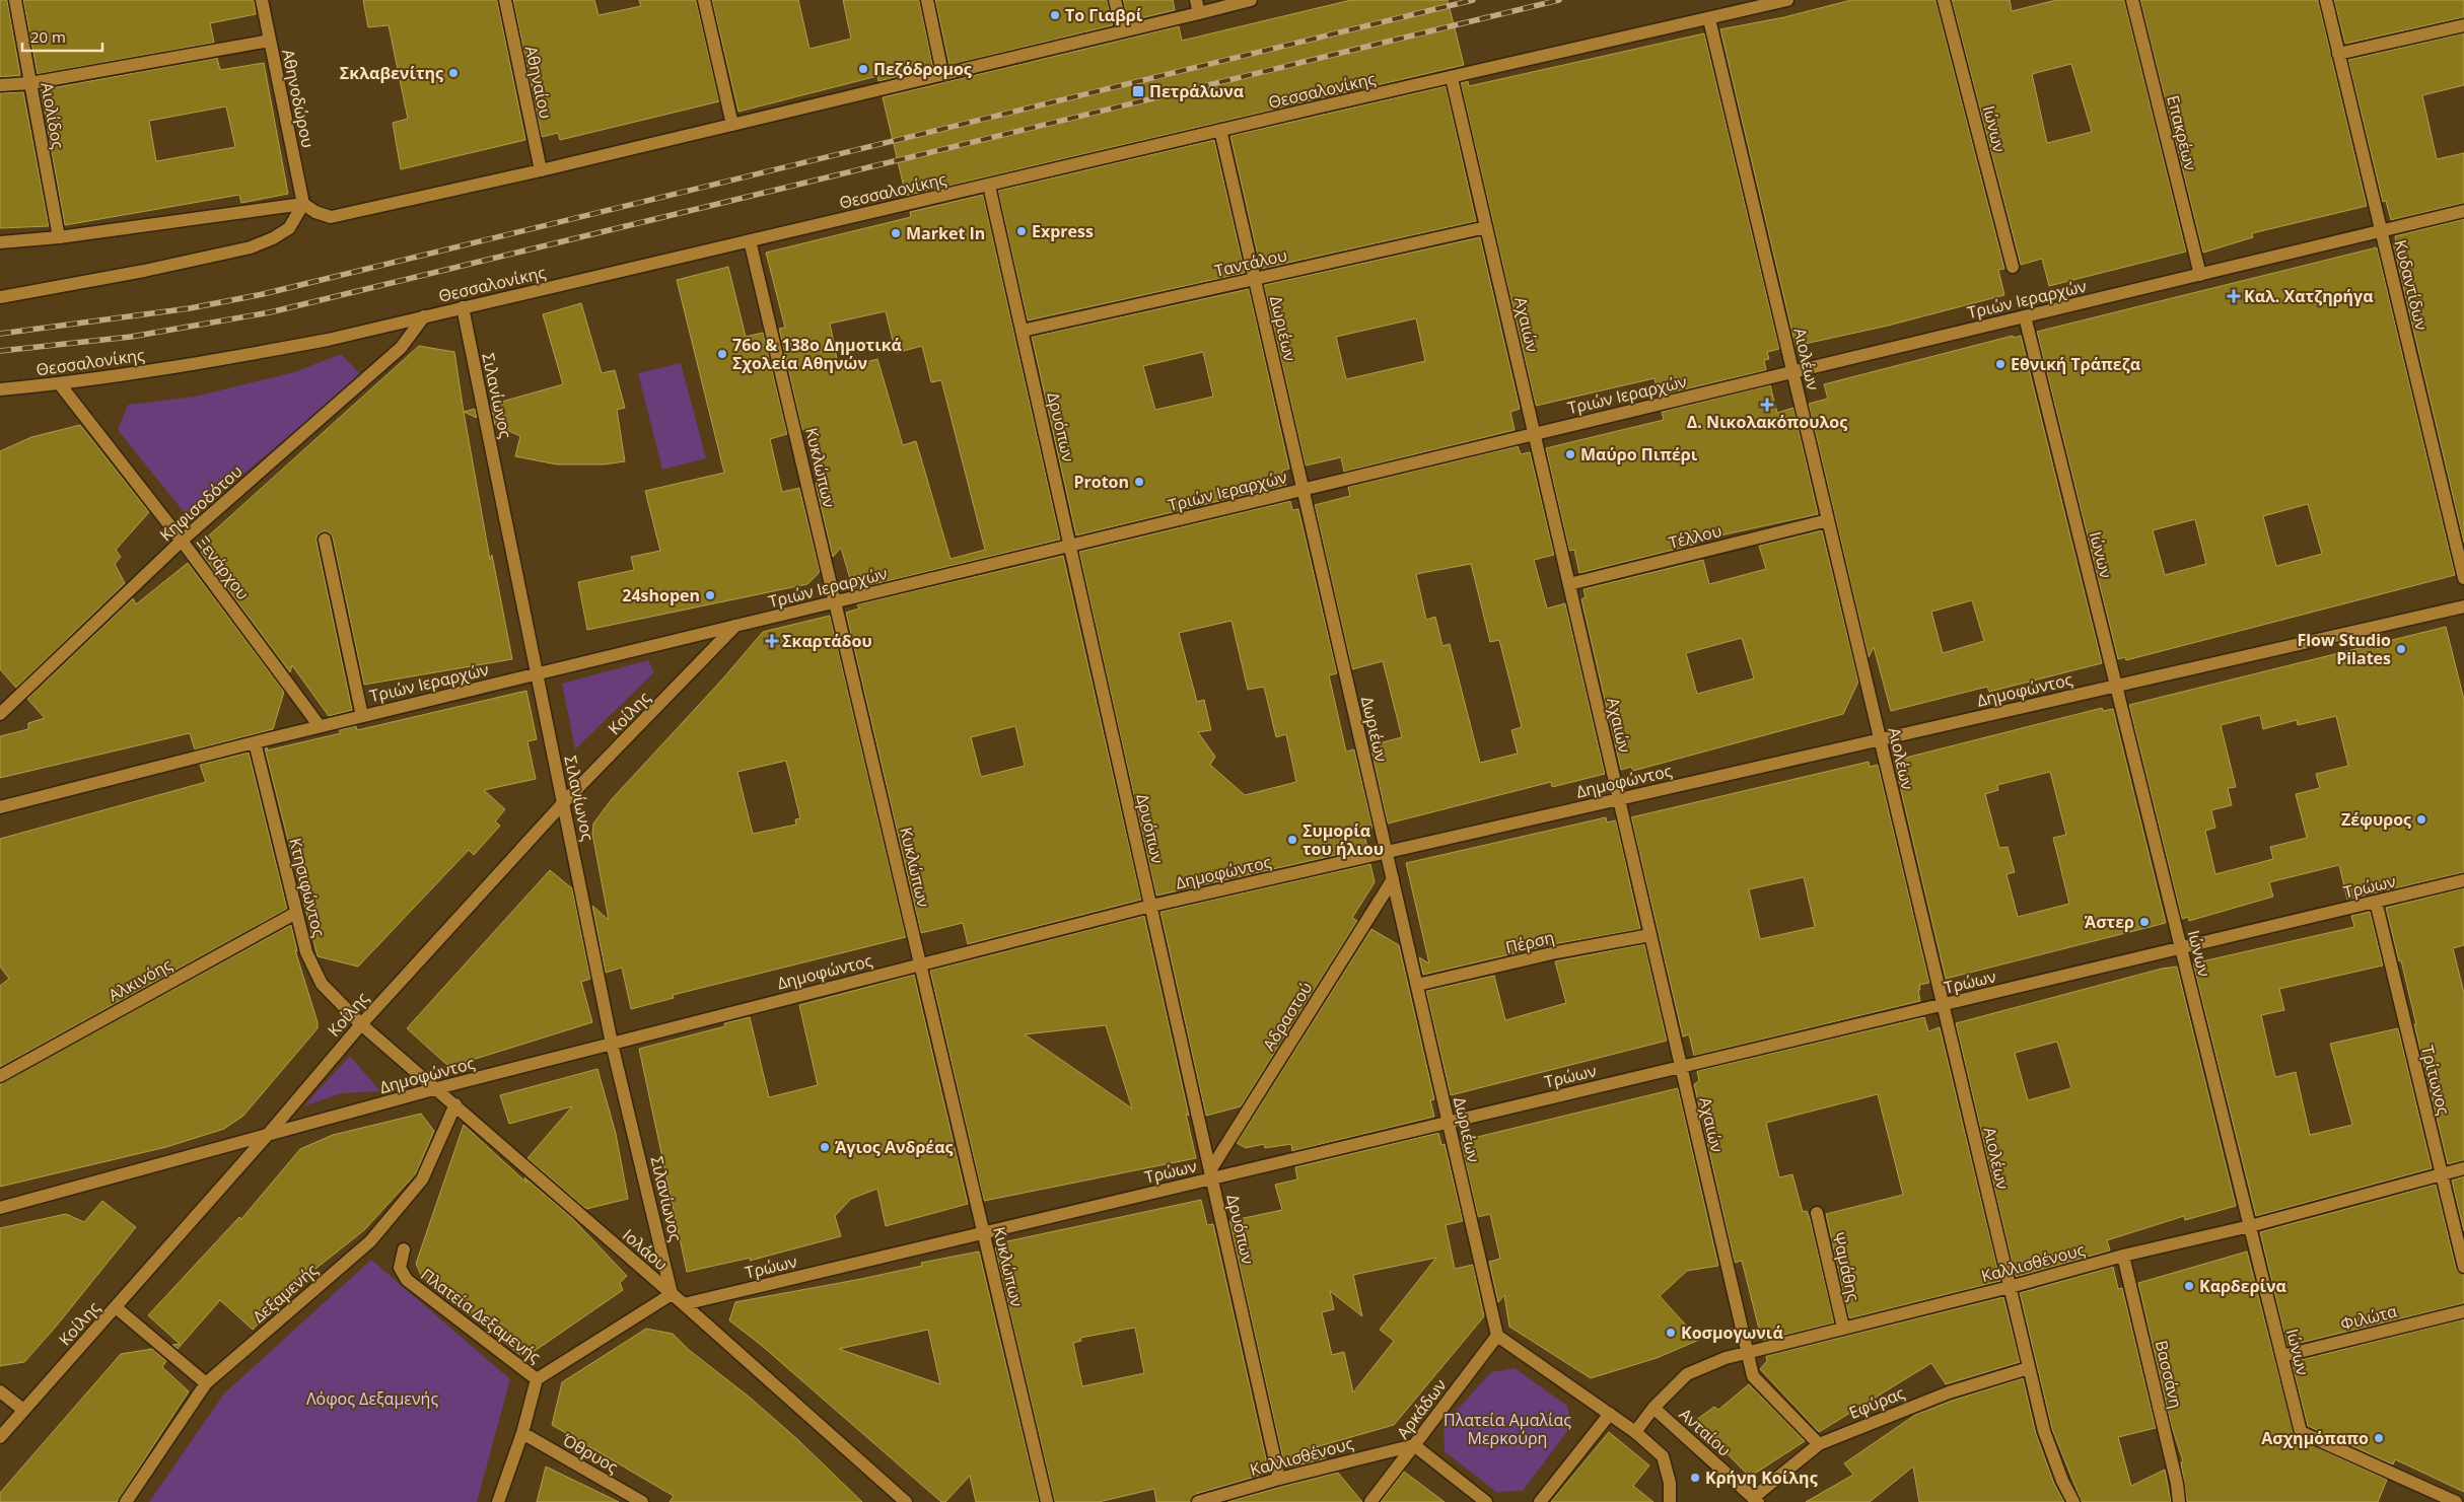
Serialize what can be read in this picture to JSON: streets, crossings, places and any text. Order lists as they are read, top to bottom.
{
  "streets": {
    "street": [
      "Αθηναίου",
      "Θεσσαλονίκης",
      "Αθηνοδώρου",
      "Αιολίδος",
      "Ιώνων",
      "Επακρέων",
      "Ταντάλου",
      "Κυδαντίδων",
      "Τριών Ιεραρχών",
      "Αχαιών",
      "Δωριέων",
      "Αιολέων",
      "Σιλανίωνος",
      "Δρυόπων",
      "Κυκλώπων",
      "Κηφισοδότου",
      "Τέλλου",
      "Ξενάρχου",
      "Δημοφώντος",
      "Κοίλης",
      "Τρώων",
      "Κτησιφώντος",
      "Πέρση",
      "Αλκινόης",
      "Αδραστού",
      "Τρίτωνος",
      "Ιολάου",
      "Καλλισθένους",
      "Ψαμάθης",
      "Δεξαμενής",
      "Πλατεία Δεξαμενής",
      "Φιλώτα",
      "Βασσάνη",
      "Εφύρας",
      "Αρκάδων",
      "Ανταίου",
      "Όθρυος"
    ]
  },
  "crossings": [
    ["Θεσσαλονίκης", "Αχαιών"],
    ["Θεσσαλονίκης", "Δωριέων"],
    ["Θεσσαλονίκης", "Αιολέων"],
    ["Θεσσαλονίκης", "Σιλανίωνος"],
    ["Θεσσαλονίκης", "Δρυόπων"],
    ["Θεσσαλονίκης", "Κυκλώπων"],
    ["Θεσσαλονίκης", "Κηφισοδότου"],
    ["Θεσσαλονίκης", "Ξενάρχου"],
    ["Ιώνων", "Τριών Ιεραρχών"],
    ["Ιώνων", "Δημοφώντος"],
    ["Ιώνων", "Τρώων"],
    ["Ιώνων", "Καλλισθένους"],
    ["Ιώνων", "Φιλώτα"],
    ["Επακρέων", "Τριών Ιεραρχών"],
    ["Ταντάλου", "Αχαιών"],
    ["Ταντάλου", "Δωριέων"],
    ["Ταντάλου", "Δρυόπων"],
    ["Κυδαντίδων", "Τριών Ιεραρχών"],
    ["Τριών Ιεραρχών", "Αχαιών"],
    ["Τριών Ιεραρχών", "Δωριέων"],
    ["Τριών Ιεραρχών", "Αιολέων"],
    ["Τριών Ιεραρχών", "Σιλανίωνος"],
    ["Τριών Ιεραρχών", "Δρυόπων"],
    ["Τριών Ιεραρχών", "Κυκλώπων"],
    ["Τριών Ιεραρχών", "Ξενάρχου"],
    ["Τριών Ιεραρχών", "Κοίλης"],
    ["Τριών Ιεραρχών", "Κτησιφώντος"],
    ["Αχαιών", "Τέλλου"],
    ["Αχαιών", "Δημοφώντος"],
    ["Αχαιών", "Τρώων"],
    ["Αχαιών", "Πέρση"],
    ["Αχαιών", "Καλλισθένους"],
    ["Αχαιών", "Εφύρας"],
    ["Δωριέων", "Δημοφώντος"],
    ["Δωριέων", "Τρώων"],
    ["Δωριέων", "Πέρση"],
    ["Δωριέων", "Αδραστού"],
    ["Δωριέων", "Αρκάδων"],
    ["Αιολέων", "Τέλλου"],
    ["Αιολέων", "Δημοφώντος"],
    ["Αιολέων", "Τρώων"],
    ["Αιολέων", "Καλλισθένους"],
    ["Αιολέων", "Εφύρας"],
    ["Σιλανίωνος", "Δημοφώντος"],
    ["Σιλανίωνος", "Κοίλης"],
    ["Σιλανίωνος", "Ιολάου"],
    ["Δρυόπων", "Δημοφώντος"],
    ["Δρυόπων", "Τρώων"],
    ["Δρυόπων", "Αδραστού"],
    ["Δρυόπων", "Καλλισθένους"],
    ["Κυκλώπων", "Δημοφώντος"],
    ["Κυκλώπων", "Τρώων"],
    ["Κηφισοδότου", "Ξενάρχου"],
    ["Δημοφώντος", "Κοίλης"],
    ["Δημοφώντος", "Ιολάου"],
    ["Κοίλης", "Κτησιφώντος"],
    ["Κοίλης", "Ιολάου"],
    ["Τρώων", "Αδραστού"],
    ["Τρώων", "Τρίτωνος"],
    ["Τρώων", "Ιολάου"],
    ["Κτησιφώντος", "Αλκινόης"],
    ["Κτησιφώντος", "Ιολάου"],
    ["Τρίτωνος", "Καλλισθένους"],
    ["Ιολάου", "Δεξαμενής"],
    ["Καλλισθένους", "Ψαμάθης"],
    ["Καλλισθένους", "Βασσάνη"],
    ["Καλλισθένους", "Αρκάδων"],
    ["Καλλισθένους", "Ανταίου"],
    ["Εφύρας", "Ανταίου"]
  ],
  "parks": ["Λόφος Δεξαμενής", "Πλατεία Αμαλίας Μερκούρη"],
  "places": {
    "other": [
      "Το Γιαβρί",
      "Πεζόδρομος",
      "Σκλαβενίτης",
      "Express",
      "Market In",
      "76ο & 138ο Δημοτικά Σχολεία Αθηνών",
      "Εθνική Τράπεζα",
      "Μαύρο Πιπέρι",
      "Proton",
      "24shopen",
      "Flow Studio Pilates",
      "Ζέφυρος",
      "Συμορία του ήλιου",
      "Άστερ",
      "Άγιος Ανδρέας",
      "Καρδερίνα",
      "Κοσμογωνιά",
      "Ασχημόπαπο",
      "Κρήνη Κοίλης"
    ],
    "transit": ["Πετράλωνα"],
    "health": ["Καλ. Χατζηρήγα", "Δ. Νικολακόπουλος", "Σκαρτάδου"]
  },
  "scale_bar": "20 m"
}
